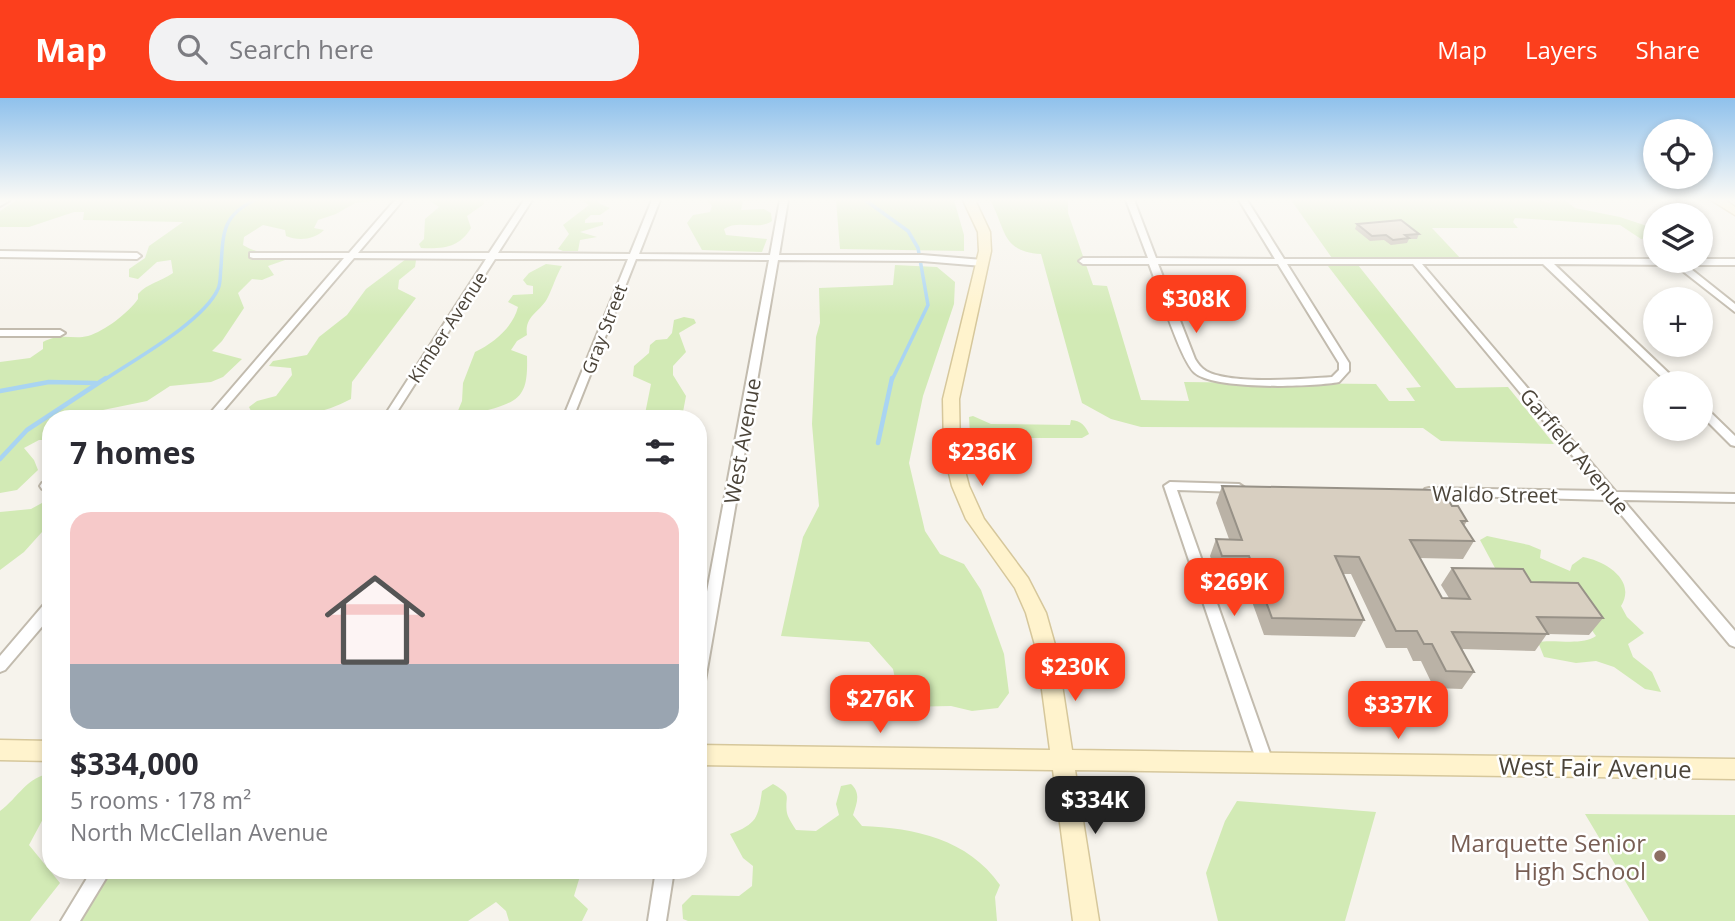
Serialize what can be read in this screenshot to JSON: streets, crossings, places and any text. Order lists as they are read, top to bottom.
{
  "streets": {
    "main road": ["West Fair Avenue"],
    "street": [
      "Kimber Avenue",
      "Gray Street",
      "West Avenue",
      "Garfield Avenue",
      "Waldo Street"
    ]
  },
  "crossings": [
    ["Garfield Avenue", "Waldo Street"]
  ],
  "places": ["Marquette Senior High School"],
  "page": {
    "header": "Map",
    "search": "Search here",
    "nav": ["Map", "Layers", "Share"],
    "map_buttons": ["+", "−"],
    "price": [
      "$308K",
      "$236K",
      "$269K",
      "$230K",
      "$276K",
      "$337K",
      "$334K"
    ],
    "heading": "7 homes",
    "list": [
      {
        "name": "$334,000",
        "note": "5 rooms · 178 m² · North McClellan Avenue"
      }
    ]
  }
}
